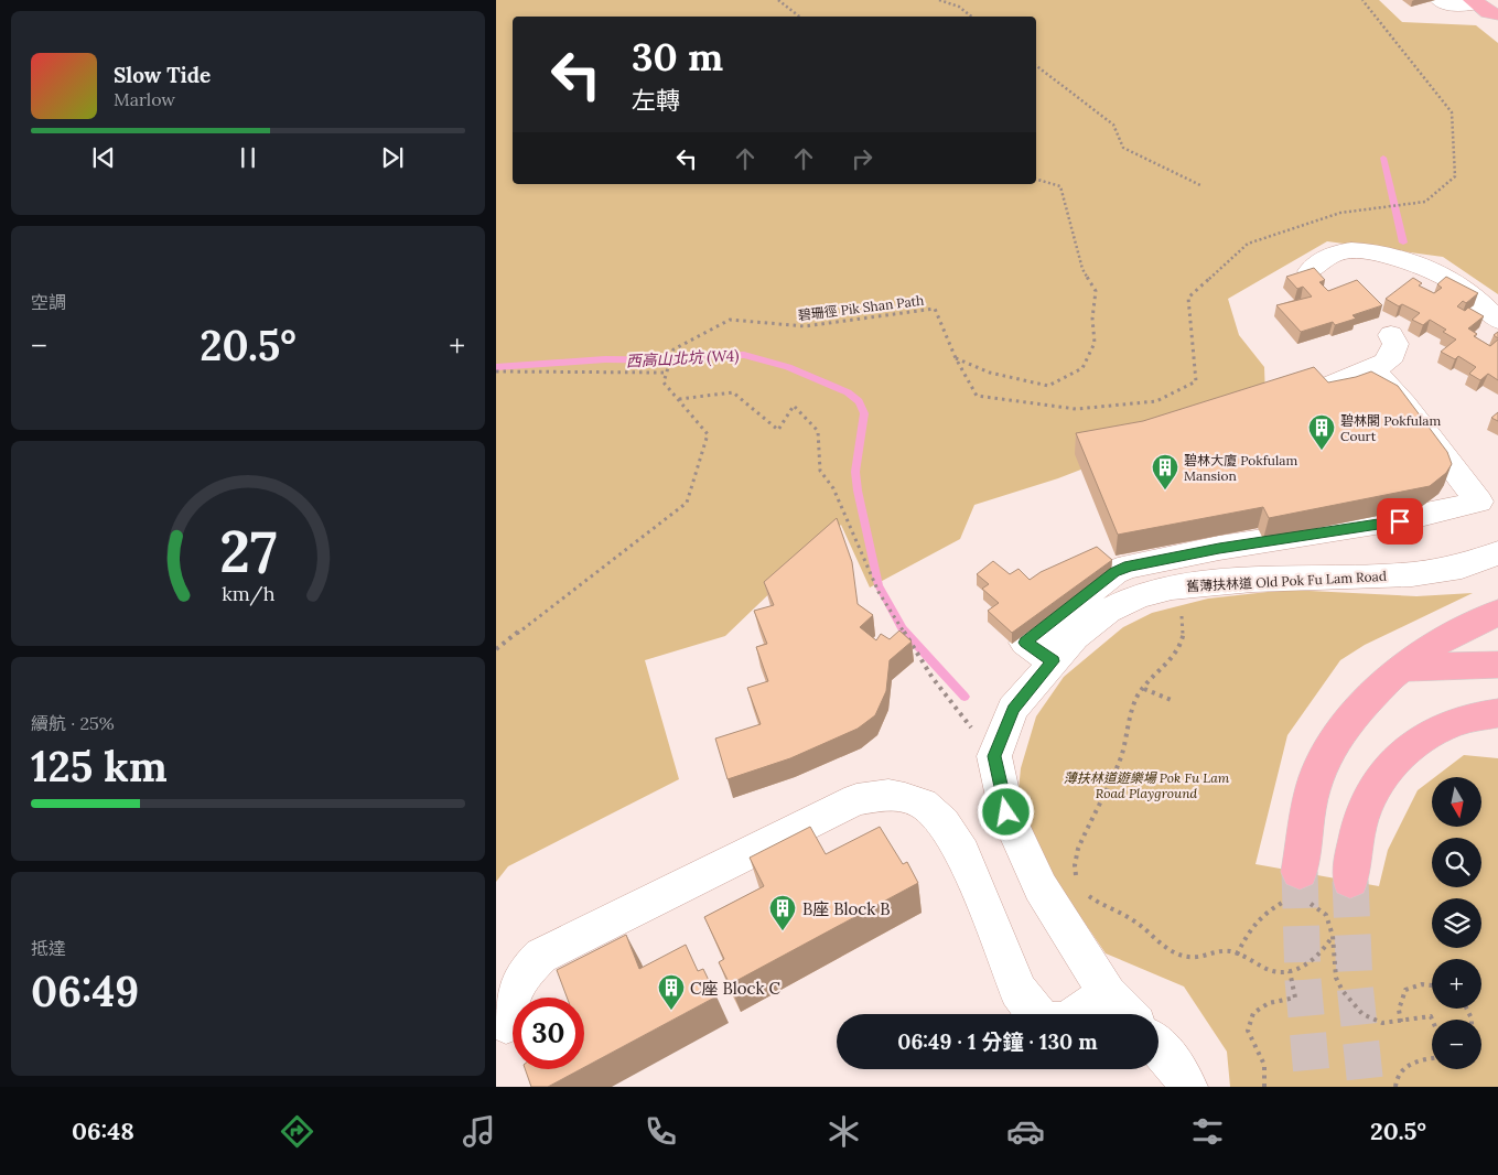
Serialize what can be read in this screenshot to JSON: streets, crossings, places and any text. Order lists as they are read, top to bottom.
{
  "streets": {
    "street": ["舊薄扶林道 Old Pok Fu Lam Road"],
    "path": ["碧珊徑 Pik Shan Path"]
  },
  "water": ["西高山北坑 (W4)"],
  "parks": ["薄扶林道遊樂場 Pok Fu Lam Road Playground"],
  "places": {
    "building": [
      "碧林閣 Pokfulam Court",
      "碧林大廈 Pokfulam Mansion",
      "B座 Block B",
      "C座 Block C"
    ]
  },
  "north": "bottom",
  "page": {
    "turn": ["30 m", "左轉"],
    "song": ["Slow Tide", "Marlow"],
    "tile": [
      "空調",
      ["續航 · 25%", "125 km"],
      ["抵達", "06:49"]
    ],
    "heat": ["−", "20.5°", "+"],
    "map_buttons": ["+", "−"],
    "limit": "30",
    "trip": "06:49 · 1 分鐘 · 130 m",
    "tabs": ["06:48", "20.5°"],
    "gauge": ["27", "km/h"]
  }
}
